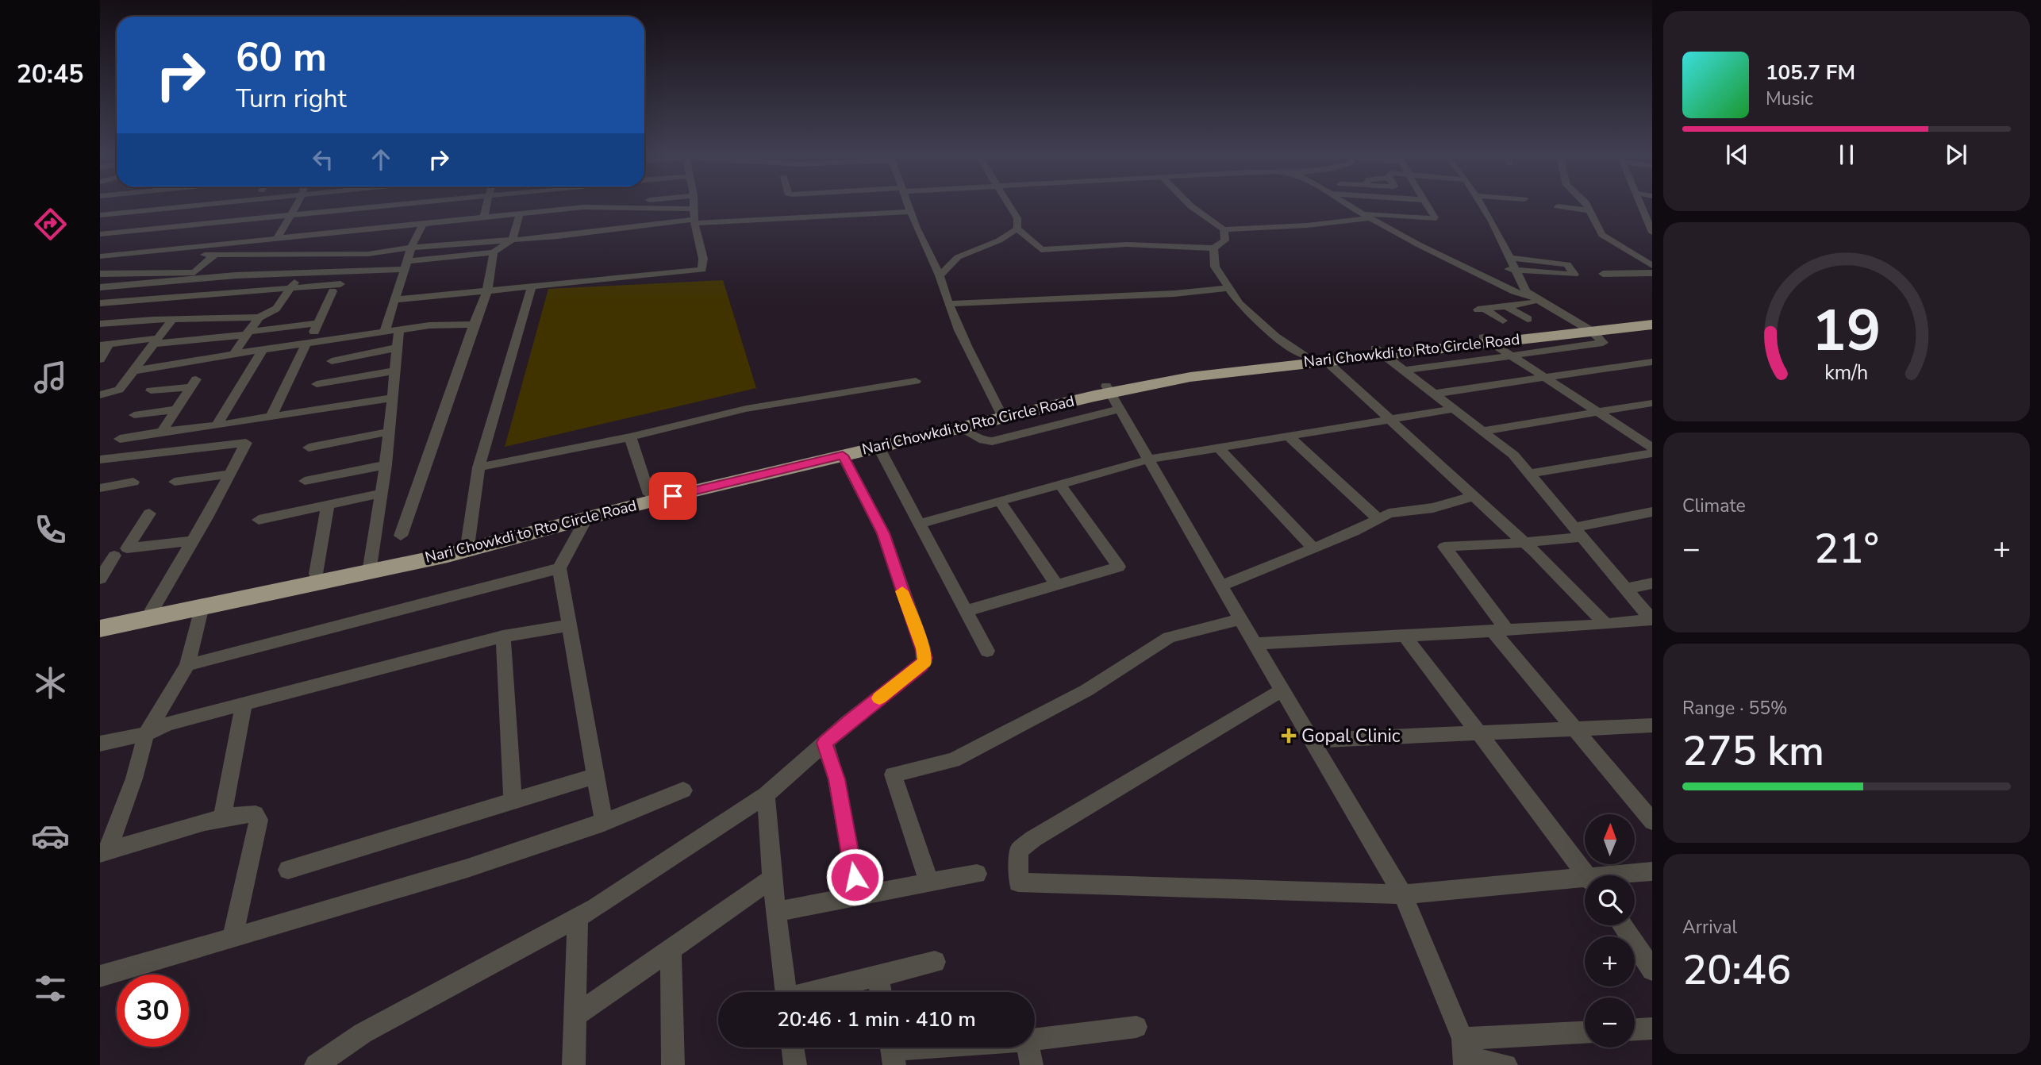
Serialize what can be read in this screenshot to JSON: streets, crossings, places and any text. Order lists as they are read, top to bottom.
{
  "streets": {
    "highway": ["Nari Chowkdi to Rto Circle Road"]
  },
  "places": {
    "health": ["Gopal Clinic"]
  },
  "north": "top",
  "page": {
    "tabs": "20:45",
    "turn": ["60 m", "Turn right"],
    "song": ["105.7 FM", "Music"],
    "tile": [
      "Climate",
      ["Range · 55%", "275 km"],
      ["Arrival", "20:46"]
    ],
    "heat": ["−", "21°", "+"],
    "map_buttons": ["+", "−"],
    "limit": "30",
    "trip": "20:46 · 1 min · 410 m",
    "gauge": ["19", "km/h"]
  }
}
